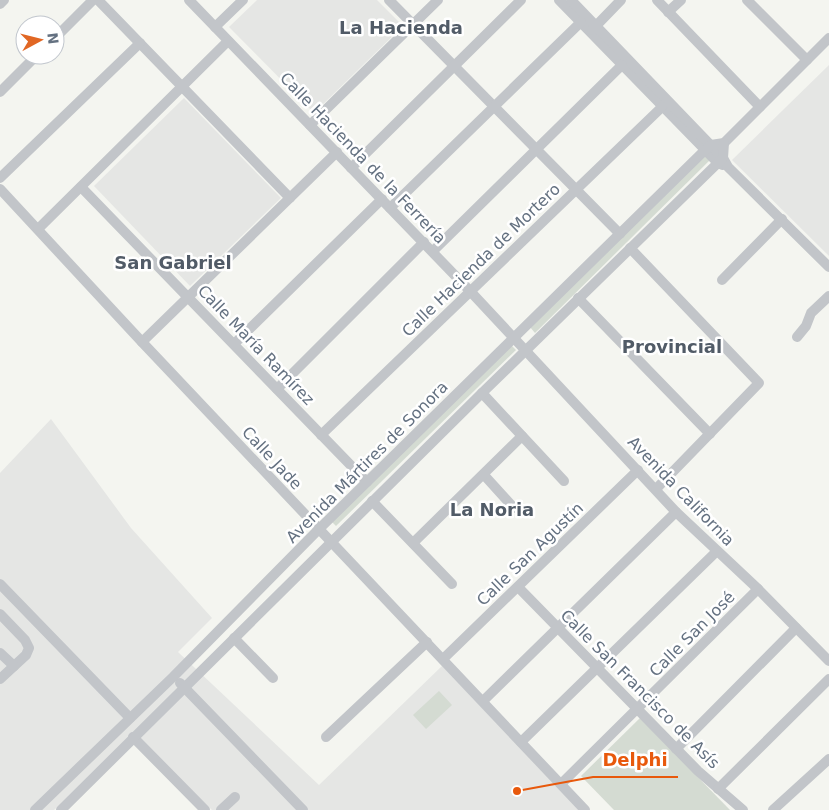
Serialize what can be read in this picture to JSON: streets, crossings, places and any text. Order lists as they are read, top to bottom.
{
  "streets": {
    "street": [
      "Calle Hacienda de la Ferrería",
      "Calle Hacienda de Mortero",
      "Calle María Ramírez",
      "Calle Jade",
      "Avenida Mártires de Sonora",
      "Avenida California",
      "Calle San Agustín",
      "Calle San José",
      "Calle San Francisco de Asís"
    ]
  },
  "crossings": [
    ["Calle Hacienda de la Ferrería", "Calle Hacienda de Mortero"],
    ["Calle Hacienda de la Ferrería", "Avenida Mártires de Sonora"],
    ["Calle Hacienda de la Ferrería", "Avenida California"],
    ["Calle Hacienda de Mortero", "Calle María Ramírez"],
    ["Calle María Ramírez", "Avenida Mártires de Sonora"],
    ["Calle Jade", "Avenida Mártires de Sonora"],
    ["Calle Jade", "Calle San Agustín"],
    ["Calle Jade", "Calle San José"],
    ["Avenida Mártires de Sonora", "Avenida California"],
    ["Avenida California", "Calle San Agustín"],
    ["Avenida California", "Calle San José"],
    ["Calle San Agustín", "Calle San Francisco de Asís"],
    ["Calle San José", "Calle San Francisco de Asís"]
  ],
  "districts": [
    "La Hacienda",
    "San Gabriel",
    "Provincial",
    "La Noria"
  ],
  "places": ["Delphi"],
  "north": "right"
}
